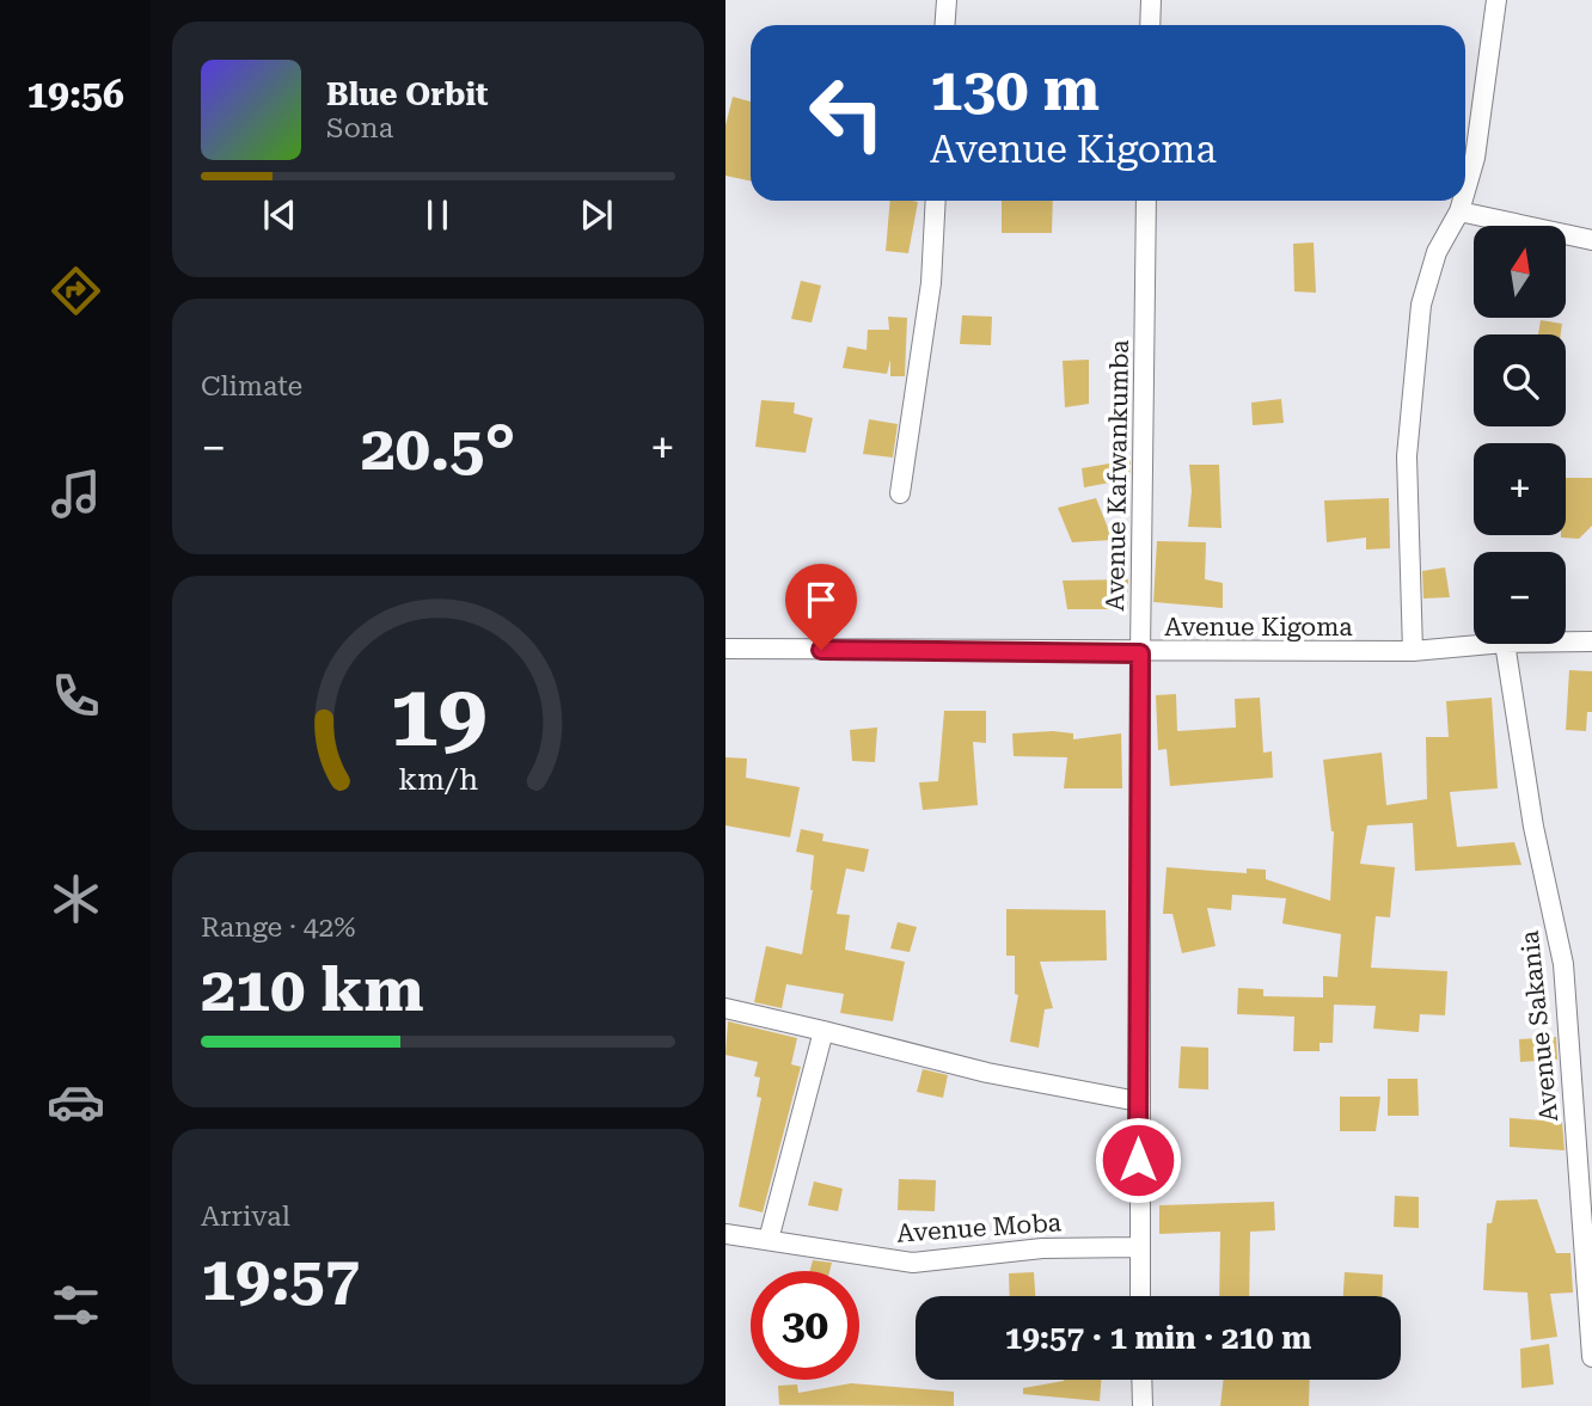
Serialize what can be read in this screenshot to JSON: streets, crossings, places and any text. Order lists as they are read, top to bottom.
{
  "streets": {
    "street": [
      "Avenue Kafwankumba",
      "Avenue Kigoma",
      "Avenue Sakania",
      "Avenue Moba"
    ]
  },
  "crossings": [
    ["Avenue Kafwankumba", "Avenue Kigoma"],
    ["Avenue Kafwankumba", "Avenue Moba"]
  ],
  "north": "top",
  "page": {
    "tabs": "19:56",
    "turn": ["130 m", "Avenue Kigoma"],
    "song": ["Blue Orbit", "Sona"],
    "map_buttons": ["+", "−"],
    "tile": [
      "Climate",
      ["Range · 42%", "210 km"],
      ["Arrival", "19:57"]
    ],
    "heat": ["−", "20.5°", "+"],
    "limit": "30",
    "trip": "19:57 · 1 min · 210 m",
    "gauge": ["19", "km/h"]
  }
}
